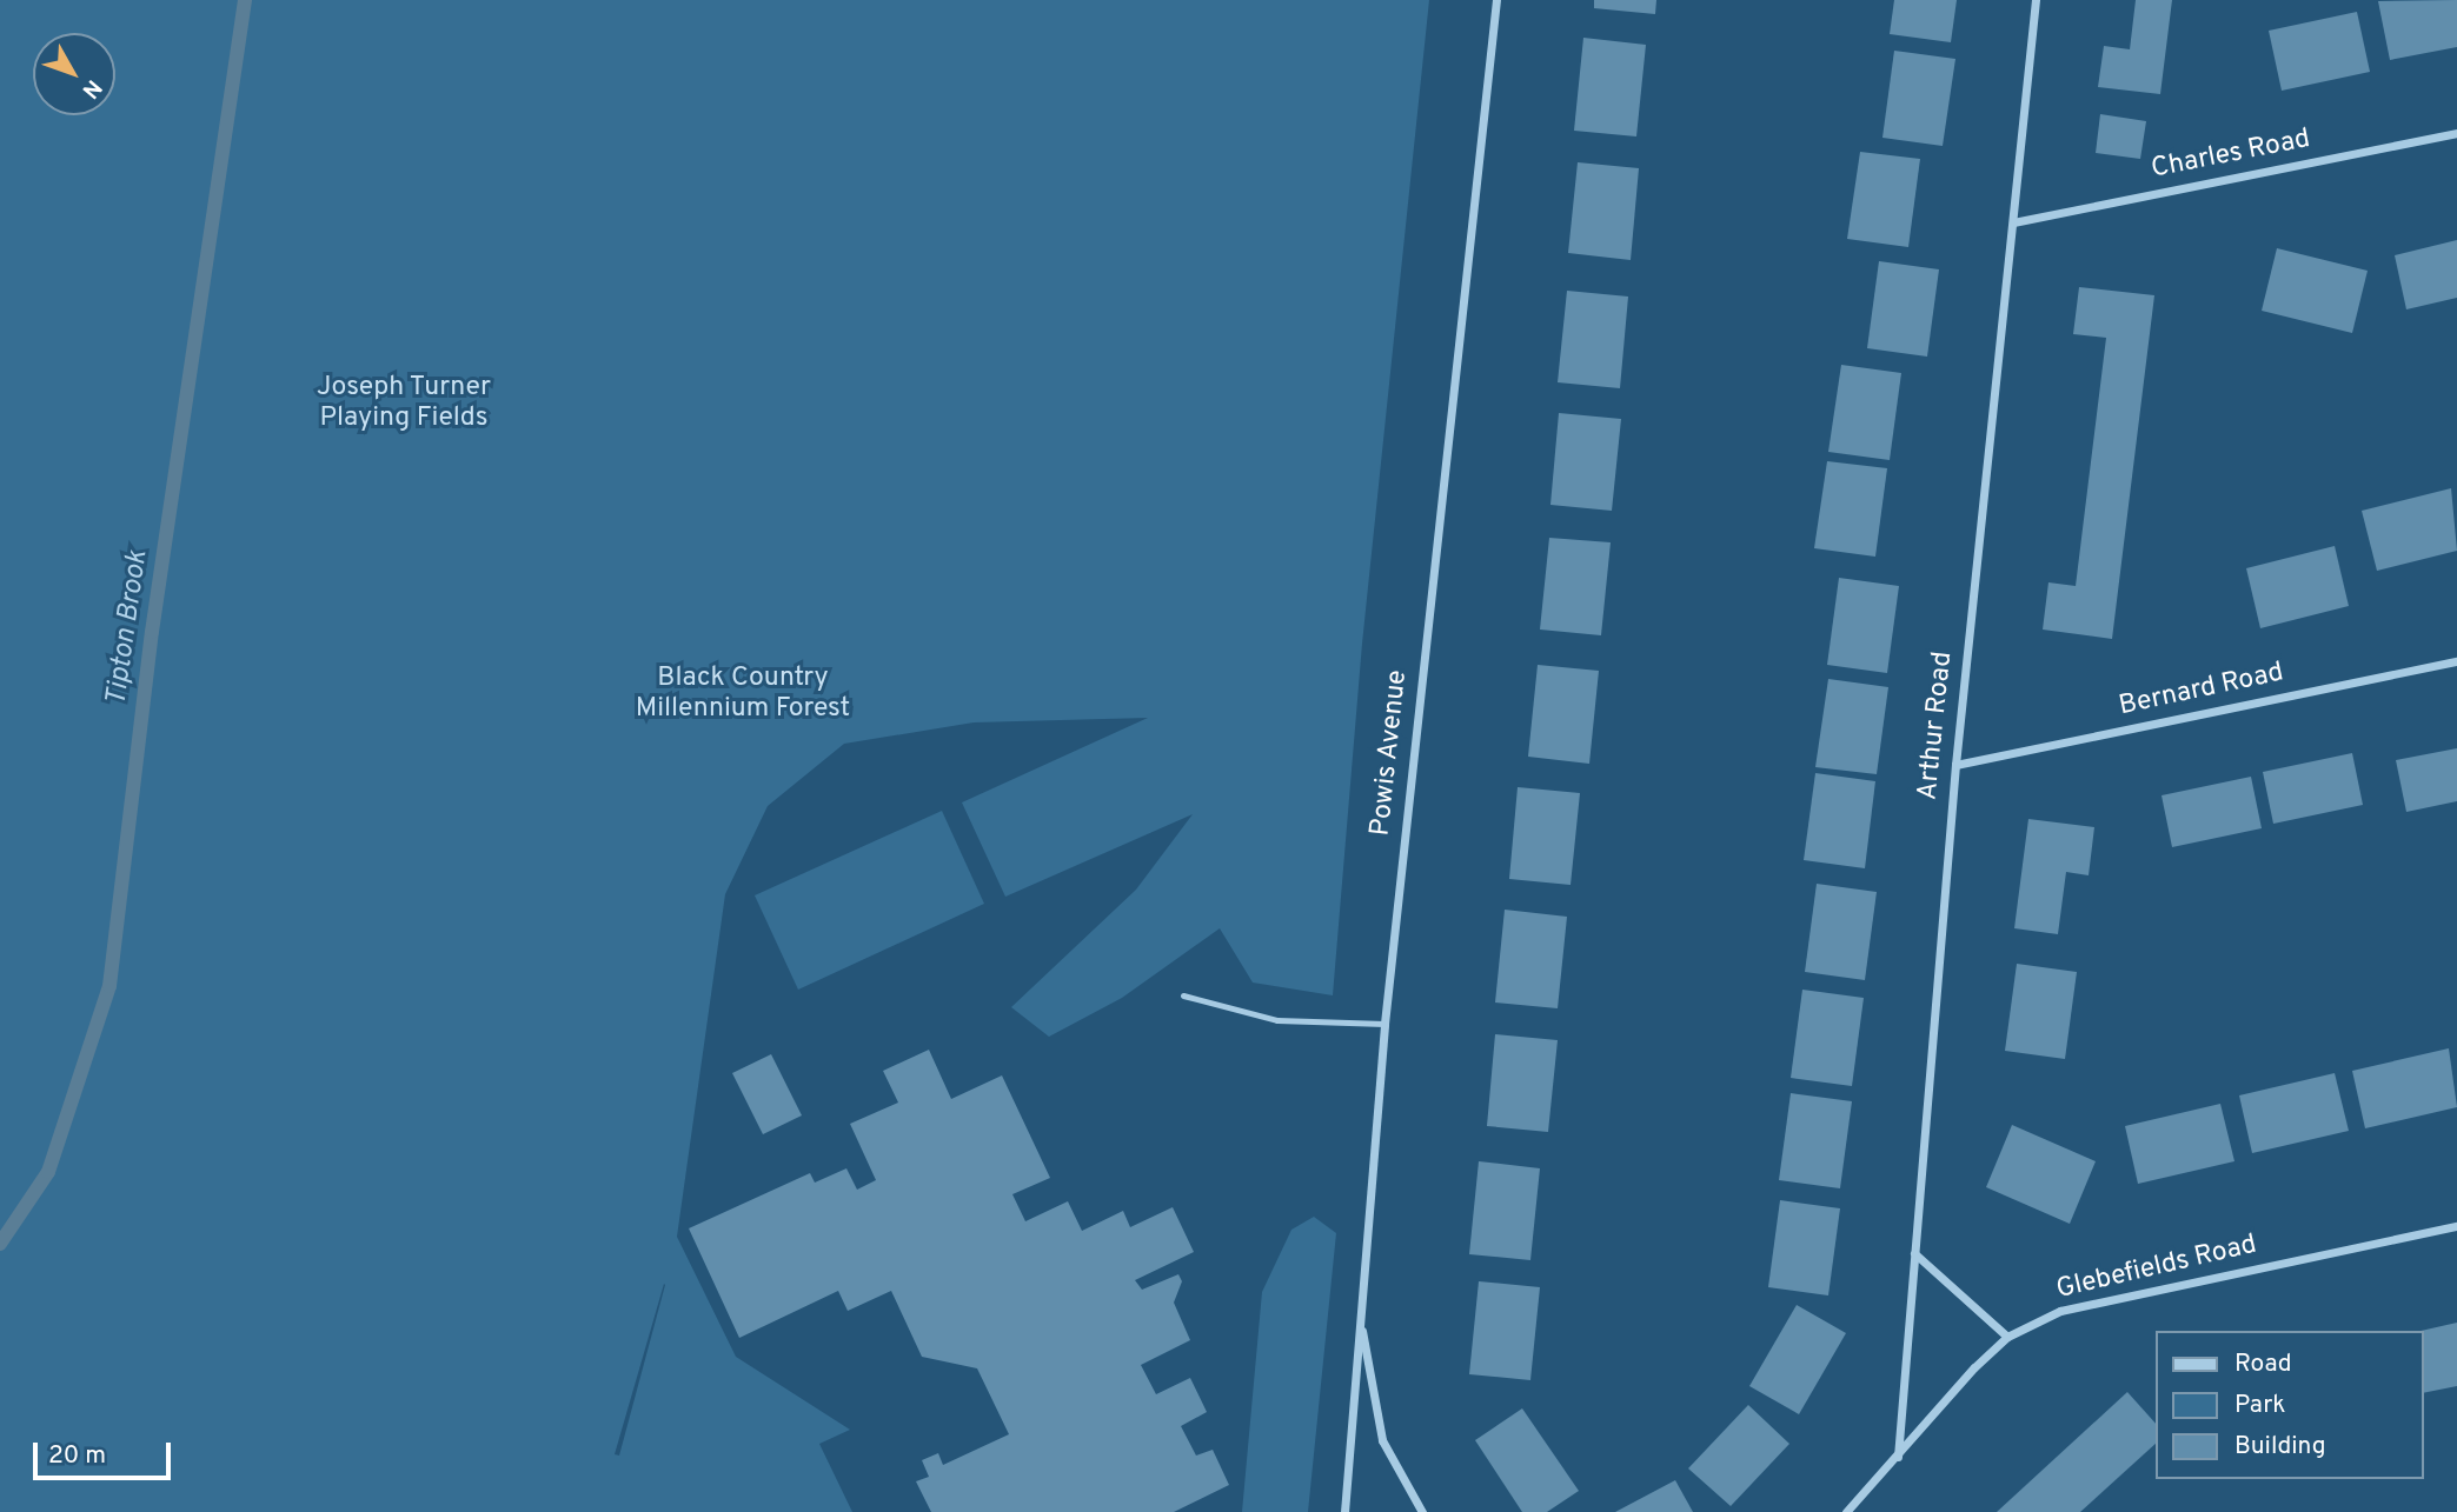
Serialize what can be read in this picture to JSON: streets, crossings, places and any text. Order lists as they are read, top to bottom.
{
  "streets": {
    "street": [
      "Charles Road",
      "Bernard Road",
      "Arthur Road",
      "Powis Avenue",
      "Glebefields Road"
    ]
  },
  "crossings": [
    ["Charles Road", "Arthur Road"],
    ["Bernard Road", "Arthur Road"],
    ["Arthur Road", "Glebefields Road"]
  ],
  "water": ["Tipton Brook"],
  "parks": ["Joseph Turner Playing Fields", "Black Country Millennium Forest"],
  "legend": ["Road", "Park", "Building"],
  "scale_bar": "20 m",
  "north": "bottom right"
}
